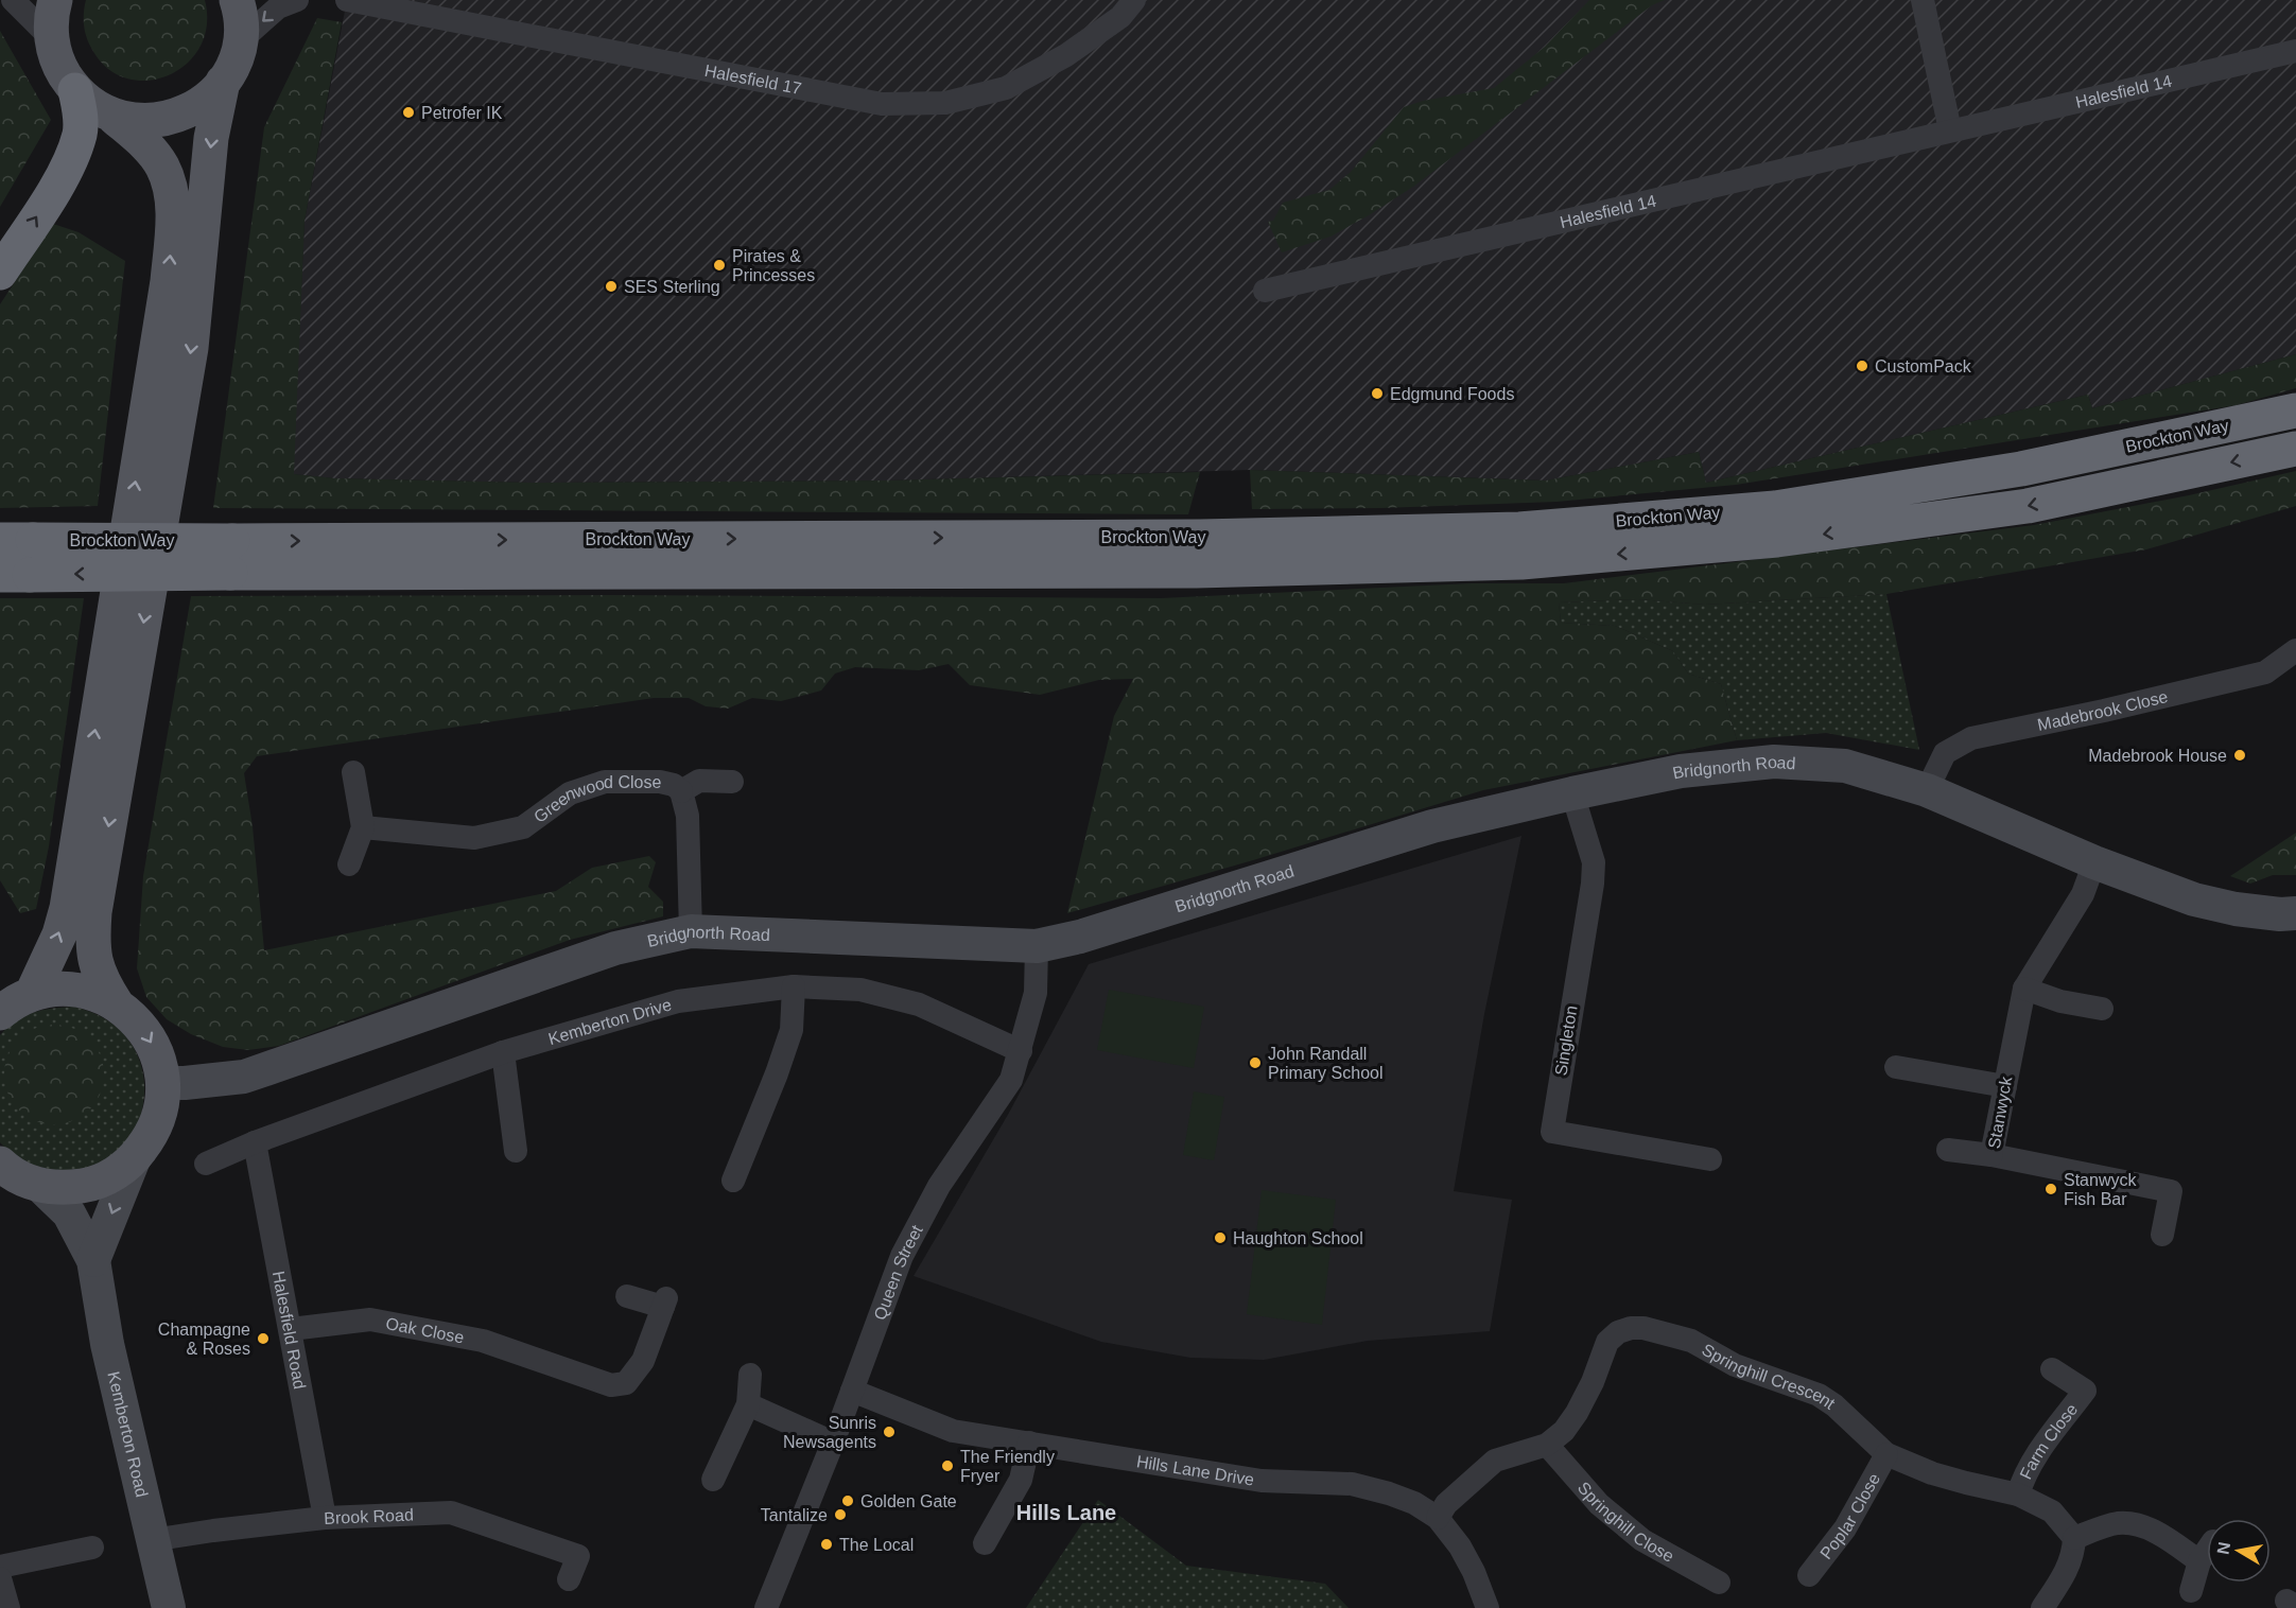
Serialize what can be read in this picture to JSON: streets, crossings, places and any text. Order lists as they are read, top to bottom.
{
  "streets": {
    "highway": ["Brockton Way"],
    "street": [
      "Halesfield 17",
      "Halesfield 14",
      "Madebrook Close",
      "Bridgnorth Road",
      "Greenwood Close",
      "Kemberton Drive",
      "Singleton",
      "Stanwyck",
      "Queen Street",
      "Oak Close",
      "Halesfield Road",
      "Springhill Crescent",
      "Kemberton Road",
      "Farm Close",
      "Hills Lane Drive",
      "Poplar Close",
      "Brook Road",
      "Springhill Close"
    ]
  },
  "crossings": [
    ["Madebrook Close", "Bridgnorth Road"],
    ["Bridgnorth Road", "Singleton"],
    ["Bridgnorth Road", "Stanwyck"],
    ["Bridgnorth Road", "Queen Street"],
    ["Kemberton Drive", "Queen Street"],
    ["Kemberton Drive", "Halesfield Road"],
    ["Queen Street", "Hills Lane Drive"],
    ["Oak Close", "Halesfield Road"],
    ["Halesfield Road", "Brook Road"],
    ["Springhill Crescent", "Farm Close"],
    ["Springhill Crescent", "Hills Lane Drive"],
    ["Springhill Crescent", "Poplar Close"],
    ["Springhill Crescent", "Springhill Close"],
    ["Kemberton Road", "Brook Road"]
  ],
  "districts": ["Hills Lane"],
  "places": [
    "Petrofer IK",
    "Pirates & Princesses",
    "SES Sterling",
    "CustomPack",
    "Edgmund Foods",
    "Madebrook House",
    "John Randall Primary School",
    "Stanwyck Fish Bar",
    "Haughton School",
    "Champagne & Roses",
    "Sunris Newsagents",
    "The Friendly Fryer",
    "Golden Gate",
    "Tantalize",
    "The Local"
  ],
  "north": "left"
}
